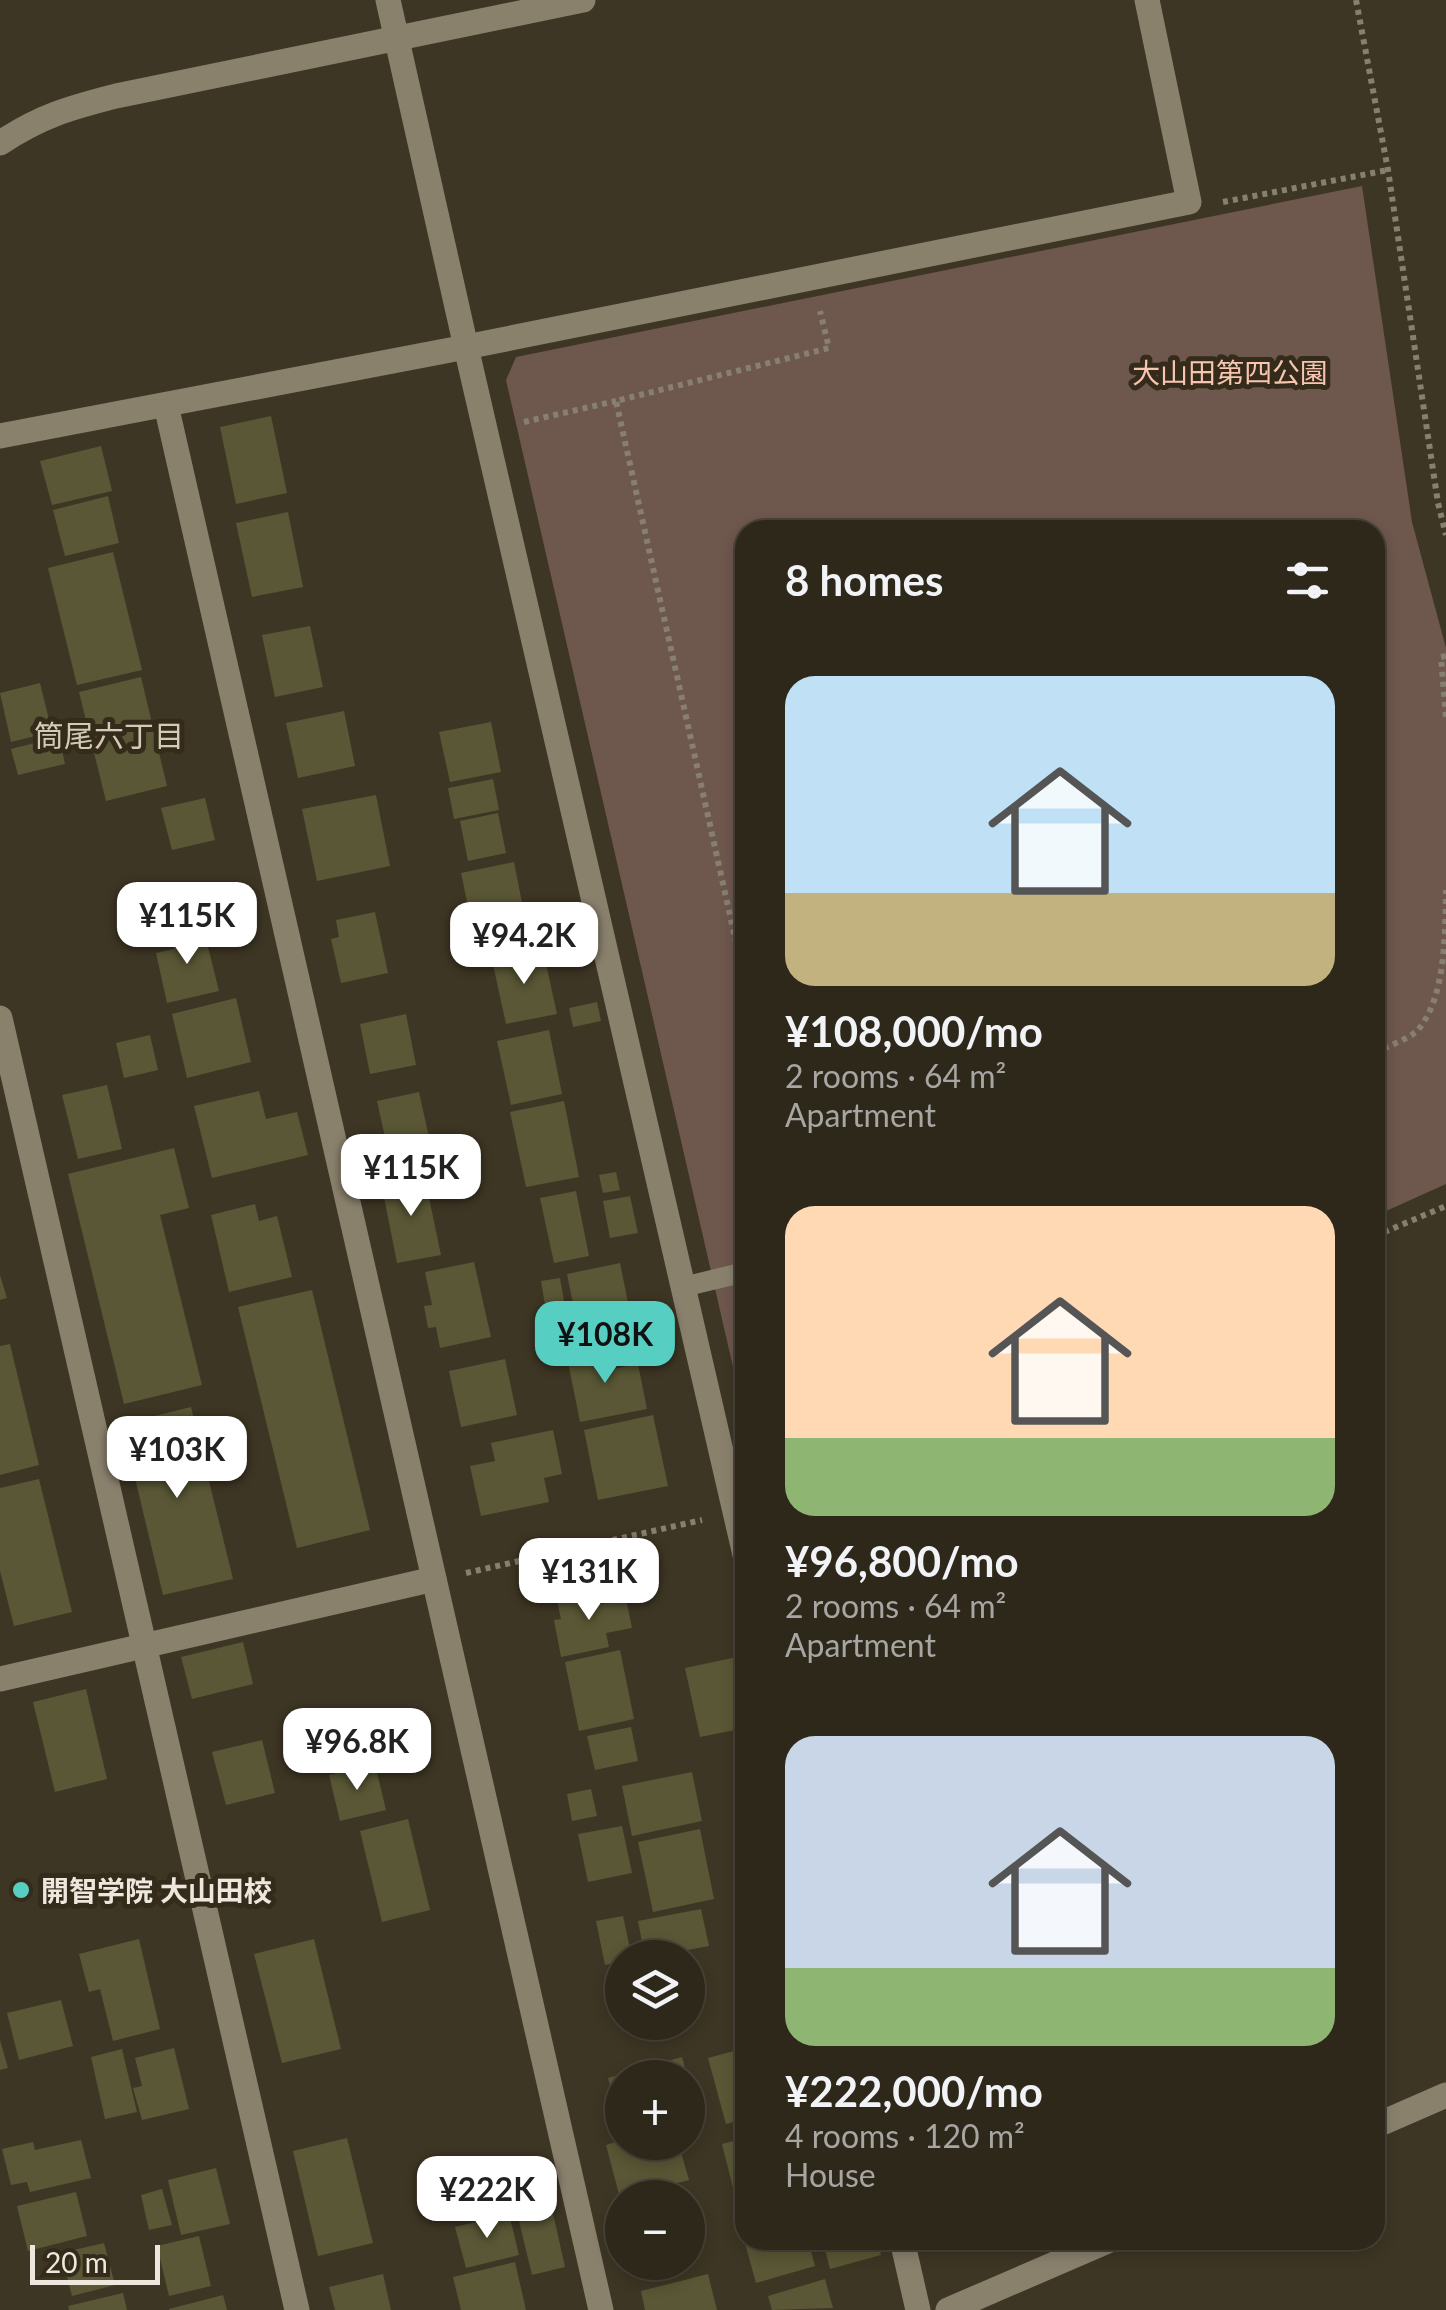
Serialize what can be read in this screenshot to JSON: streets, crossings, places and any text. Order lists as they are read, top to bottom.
{
  "districts": ["筒尾六丁目"],
  "parks": ["大山田第四公園"],
  "places": ["開智学院 大山田校"],
  "scale_bar": "20 m",
  "page": {
    "heading": "8 homes",
    "list": [
      {
        "name": "¥108,000/mo",
        "note": "2 rooms · 64 m² · Apartment"
      },
      {
        "name": "¥96,800/mo",
        "note": "2 rooms · 64 m² · Apartment"
      },
      {
        "name": "¥222,000/mo",
        "note": "4 rooms · 120 m² · House"
      }
    ],
    "price": [
      "¥115K",
      "¥94.2K",
      "¥115K",
      "¥108K",
      "¥103K",
      "¥131K",
      "¥96.8K",
      "¥222K"
    ],
    "map_buttons": ["+", "−"],
    "scale": "20 m"
  }
}
